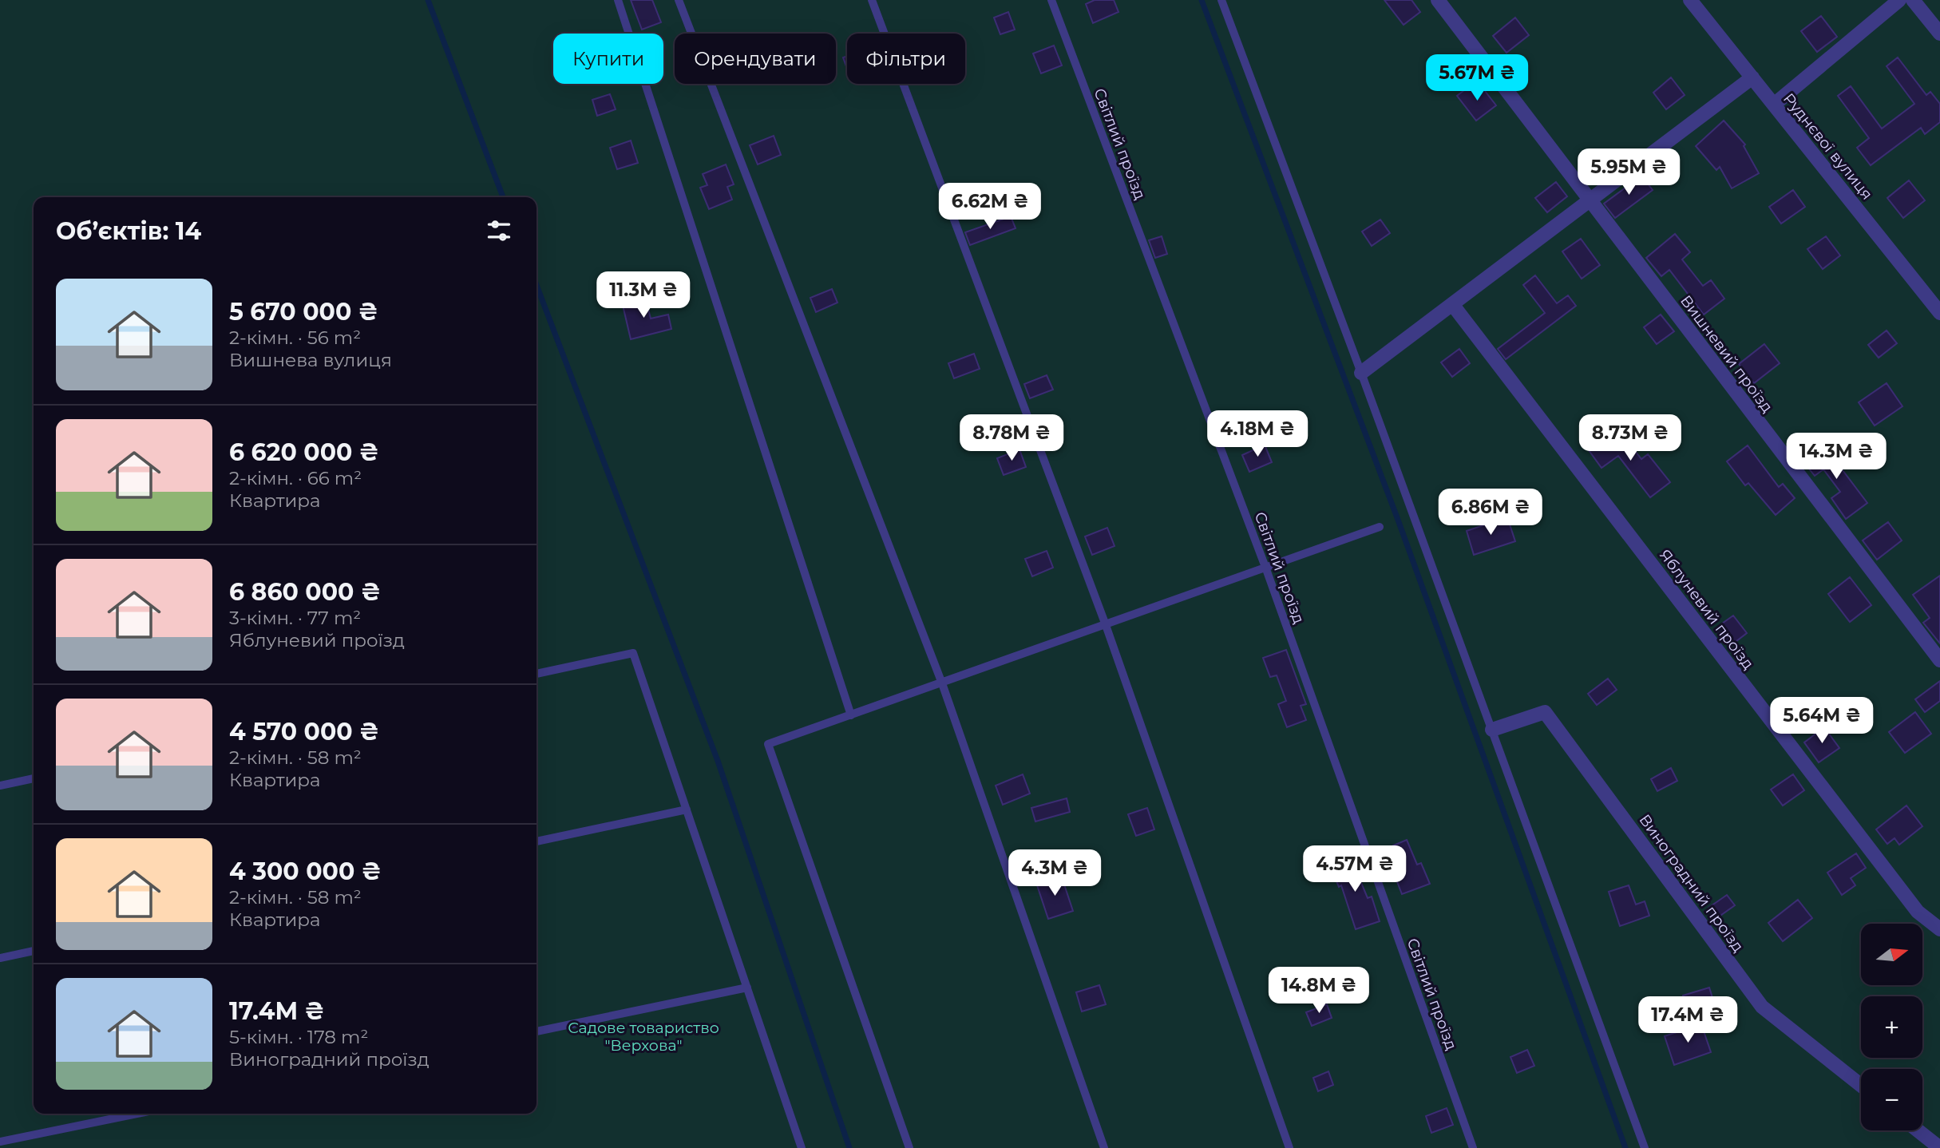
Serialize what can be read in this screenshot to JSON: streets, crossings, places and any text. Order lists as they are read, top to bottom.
{
  "streets": {
    "street": [
      "Руднєвої вулиця",
      "Вишневий проїзд",
      "Яблуневий проїзд",
      "Виноградний проїзд"
    ],
    "lane": ["Світлий проїзд"]
  },
  "parks": ["Садове товариство \"Верхова\""],
  "north": "right",
  "page": {
    "chip": ["Купити", "Орендувати", "Фільтри"],
    "price": [
      "5.67M ₴",
      "5.95M ₴",
      "6.62M ₴",
      "11.3M ₴",
      "4.18M ₴",
      "8.78M ₴",
      "8.73M ₴",
      "14.3M ₴",
      "6.86M ₴",
      "5.64M ₴",
      "4.57M ₴",
      "4.3M ₴",
      "14.8M ₴",
      "17.4M ₴"
    ],
    "heading": "Об’єктів: 14",
    "list": [
      {
        "name": "5 670 000 ₴",
        "note": "2-кімн. · 56 m² · Вишнева вулиця"
      },
      {
        "name": "6 620 000 ₴",
        "note": "2-кімн. · 66 m² · Квартира"
      },
      {
        "name": "6 860 000 ₴",
        "note": "3-кімн. · 77 m² · Яблуневий проїзд"
      },
      {
        "name": "4 570 000 ₴",
        "note": "2-кімн. · 58 m² · Квартира"
      },
      {
        "name": "4 300 000 ₴",
        "note": "2-кімн. · 58 m² · Квартира"
      },
      {
        "name": "17.4M ₴",
        "note": "5-кімн. · 178 m² · Виноградний проїзд"
      }
    ],
    "map_buttons": ["+", "−"]
  }
}
